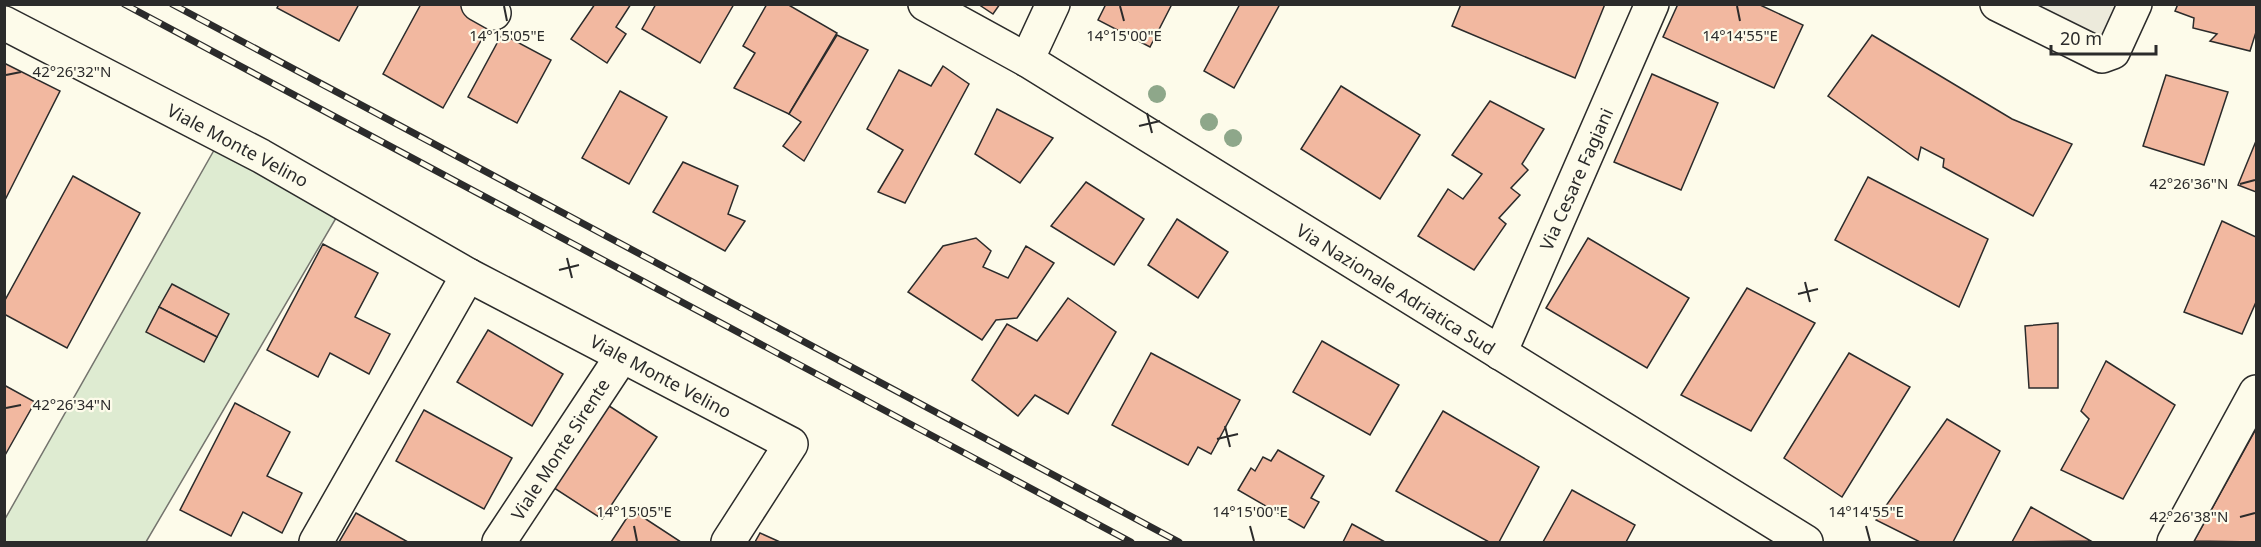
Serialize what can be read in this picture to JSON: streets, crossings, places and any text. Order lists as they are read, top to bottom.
{
  "streets": {
    "street": [
      "Viale Monte Velino",
      "Via Cesare Fagiani",
      "Via Nazionale Adriatica Sud",
      "Viale Monte Sirente"
    ]
  },
  "crossings": [
    ["Viale Monte Velino", "Viale Monte Sirente"],
    ["Via Cesare Fagiani", "Via Nazionale Adriatica Sud"]
  ],
  "scale_bar": "20 m",
  "coordinates": [
    "14°15'05\"E",
    "14°15'00\"E",
    "14°14'55\"E",
    "42°26'32\"N",
    "42°26'36\"N",
    "42°26'34\"N",
    "42°26'38\"N"
  ]
}
